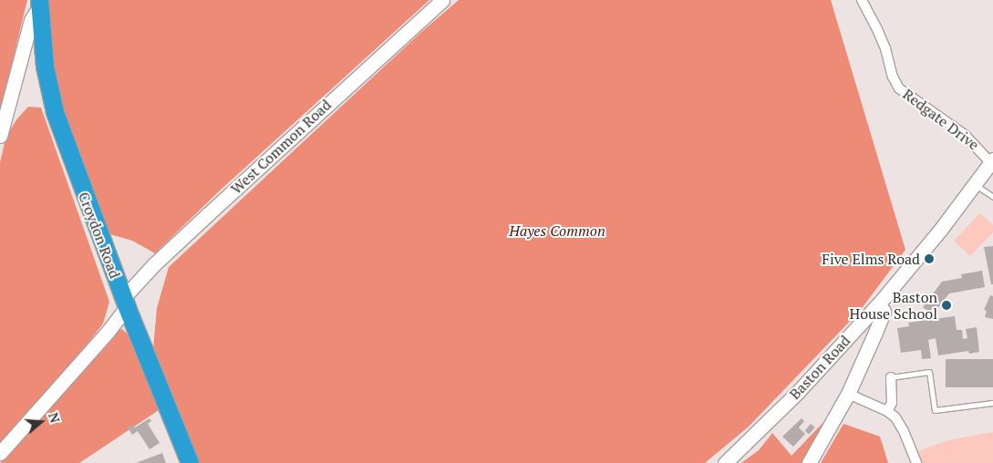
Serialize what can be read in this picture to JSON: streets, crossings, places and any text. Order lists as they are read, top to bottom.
{
  "streets": {
    "highway": ["Croydon Road"],
    "street": ["Redgate Drive", "West Common Road", "Baston Road"]
  },
  "crossings": [
    ["Redgate Drive", "Baston Road"],
    ["West Common Road", "Croydon Road"]
  ],
  "parks": ["Hayes Common"],
  "places": ["Five Elms Road", "Baston House School"],
  "north": "right"
}
